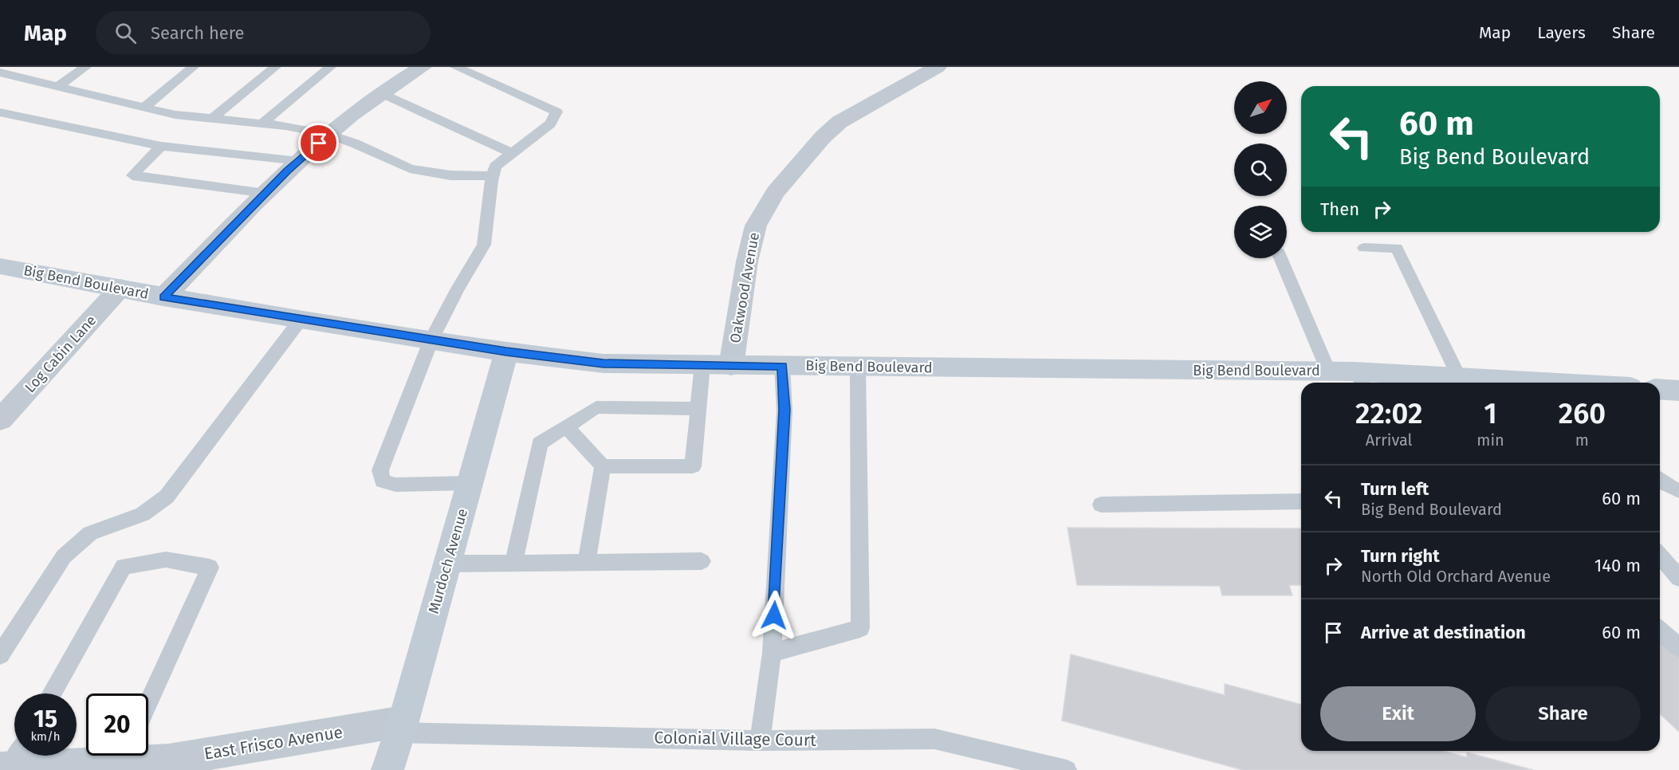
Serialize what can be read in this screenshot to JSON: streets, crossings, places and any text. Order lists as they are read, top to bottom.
{
  "streets": {
    "main road": ["Big Bend Boulevard", "Murdoch Avenue"],
    "street": ["Oakwood Avenue", "Log Cabin Lane", "East Frisco Avenue"],
    "lane": ["Colonial Village Court"]
  },
  "crossings": [
    ["Big Bend Boulevard", "Oakwood Avenue"],
    ["Big Bend Boulevard", "Log Cabin Lane"],
    ["Big Bend Boulevard", "Murdoch Avenue"],
    ["Murdoch Avenue", "Colonial Village Court"],
    ["Murdoch Avenue", "East Frisco Avenue"],
    ["Colonial Village Court", "East Frisco Avenue"]
  ],
  "north": "top right",
  "page": {
    "header": "Map",
    "search": "Search here",
    "nav": ["Map", "Layers", "Share"],
    "turn": ["60 m", "Big Bend Boulevard"],
    "then": "Then",
    "eta": [
      "22:02",
      "Arrival",
      "1",
      "min",
      "260",
      "m"
    ],
    "list": [
      {
        "name": "Turn left",
        "note": "Big Bend Boulevard",
        "value": "60 m"
      },
      {
        "name": "Turn right",
        "note": "North Old Orchard Avenue",
        "value": "140 m"
      },
      {
        "name": "Arrive at destination",
        "value": "60 m"
      }
    ],
    "buttons": ["Exit", "Share"],
    "speed": "15 km/h",
    "limit": "20"
  }
}
